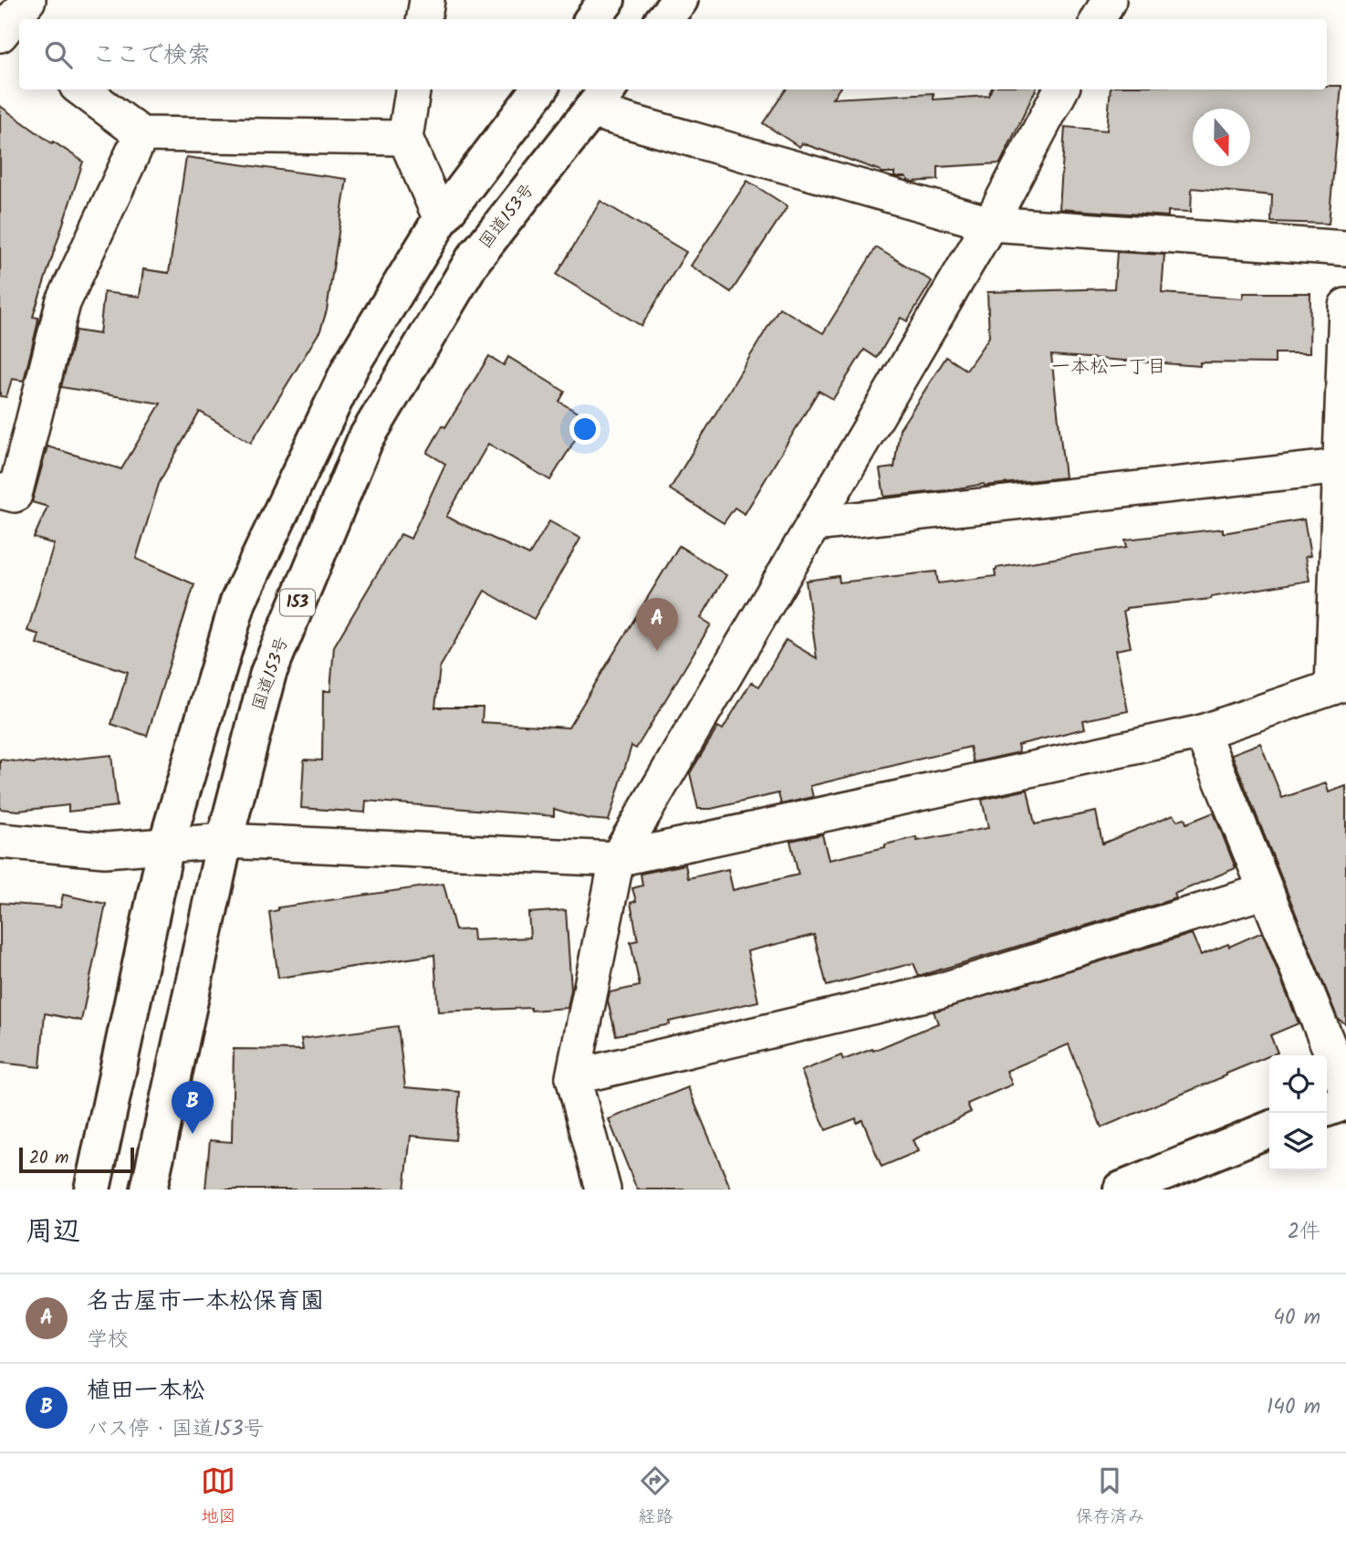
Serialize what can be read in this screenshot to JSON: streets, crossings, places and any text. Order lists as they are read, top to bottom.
{
  "streets": {
    "main road": ["国道153号", "153"]
  },
  "districts": ["一本松一丁目"],
  "scale_bar": "20 m",
  "north": "bottom",
  "page": {
    "search": "ここで検索",
    "pins": ["A", "B"],
    "scale": "20 m",
    "heading": ["周辺", "2件"],
    "list": [
      {
        "mark": "A",
        "name": "名古屋市一本松保育園",
        "note": "学校",
        "value": "40 m"
      },
      {
        "mark": "B",
        "name": "植田一本松",
        "note": "バス停 · 国道153号",
        "value": "140 m"
      }
    ],
    "nav": ["地図", "経路", "保存済み"]
  }
}
